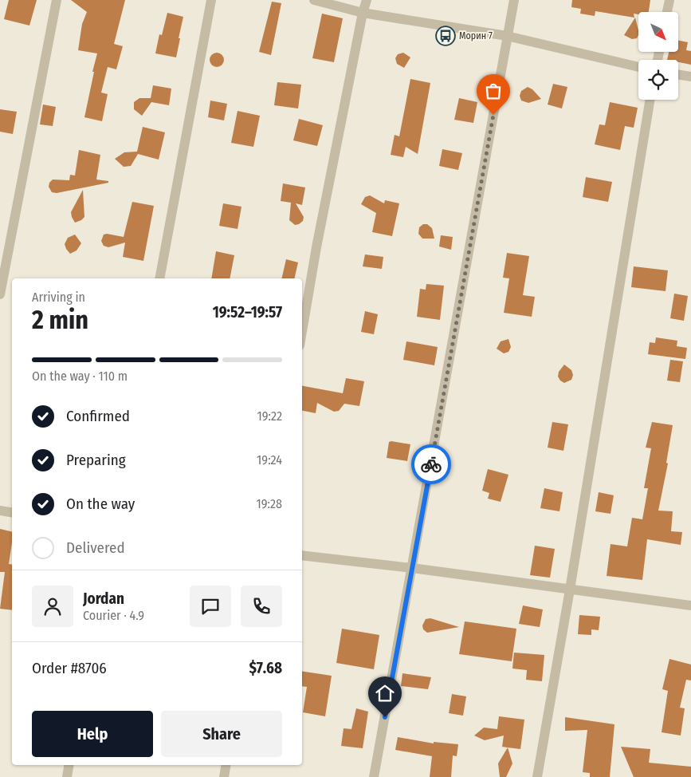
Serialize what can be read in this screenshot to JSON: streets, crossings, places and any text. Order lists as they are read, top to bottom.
{
  "places": {
    "bus stop": ["Морин 7"]
  },
  "north": "bottom right",
  "page": {
    "heading": ["2 min", "Arriving in", "19:52–19:57"],
    "panel": [
      "Jordan",
      "Courier · 4.9",
      "Order #8706",
      "$7.68"
    ],
    "bar": "On the way · 110 m",
    "list": [
      ["Confirmed", "19:22"],
      ["Preparing", "19:24"],
      ["On the way", "19:28"],
      "Delivered"
    ],
    "buttons": ["Help", "Share"]
  }
}
